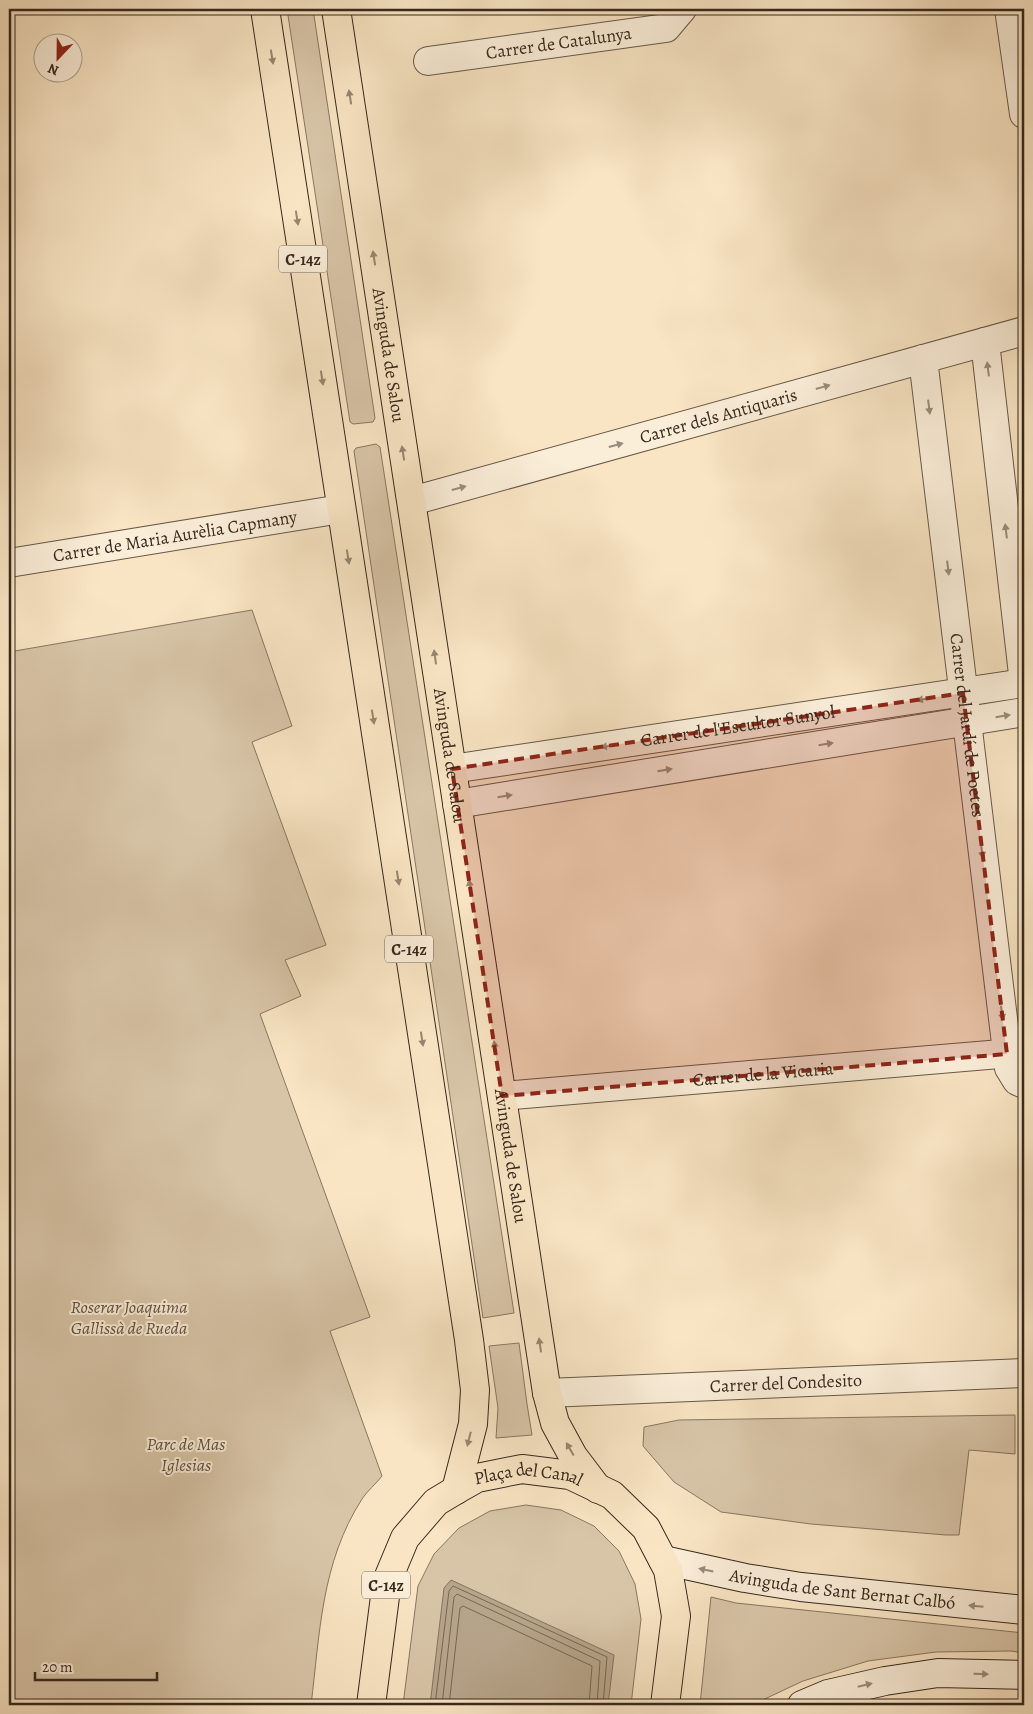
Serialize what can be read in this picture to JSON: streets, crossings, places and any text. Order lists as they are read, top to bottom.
{
  "streets": {
    "main road": ["C-14z", "Avinguda de Salou", "Plaça del Canal"],
    "street": [
      "Carrer de Catalunya",
      "Carrer dels Antiquaris",
      "Carrer de Maria Aurèlia Capmany",
      "Carrer del Jardí de Poetes",
      "Carrer de l'Escultor Sunyol",
      "Carrer de la Vicaria",
      "Carrer del Condesito",
      "Avinguda de Sant Bernat Calbó"
    ]
  },
  "crossings": [
    ["C-14z", "Carrer de Maria Aurèlia Capmany"],
    ["C-14z", "Plaça del Canal"],
    ["Avinguda de Salou", "Carrer dels Antiquaris"],
    ["Avinguda de Salou", "Carrer de l'Escultor Sunyol"],
    ["Avinguda de Salou", "Carrer de la Vicaria"],
    ["Avinguda de Salou", "Carrer del Condesito"],
    ["Avinguda de Salou", "Plaça del Canal"],
    ["Carrer dels Antiquaris", "Carrer del Jardí de Poetes"],
    ["Carrer del Jardí de Poetes", "Carrer de l'Escultor Sunyol"],
    ["Carrer del Jardí de Poetes", "Carrer de la Vicaria"],
    ["Plaça del Canal", "Avinguda de Sant Bernat Calbó"]
  ],
  "one_way": ["Carrer dels Antiquaris"],
  "parks": ["Roserar Joaquima Gallissà de Rueda", "Parc de Mas Iglesias"],
  "scale_bar": "20 m",
  "north": "bottom"
}
